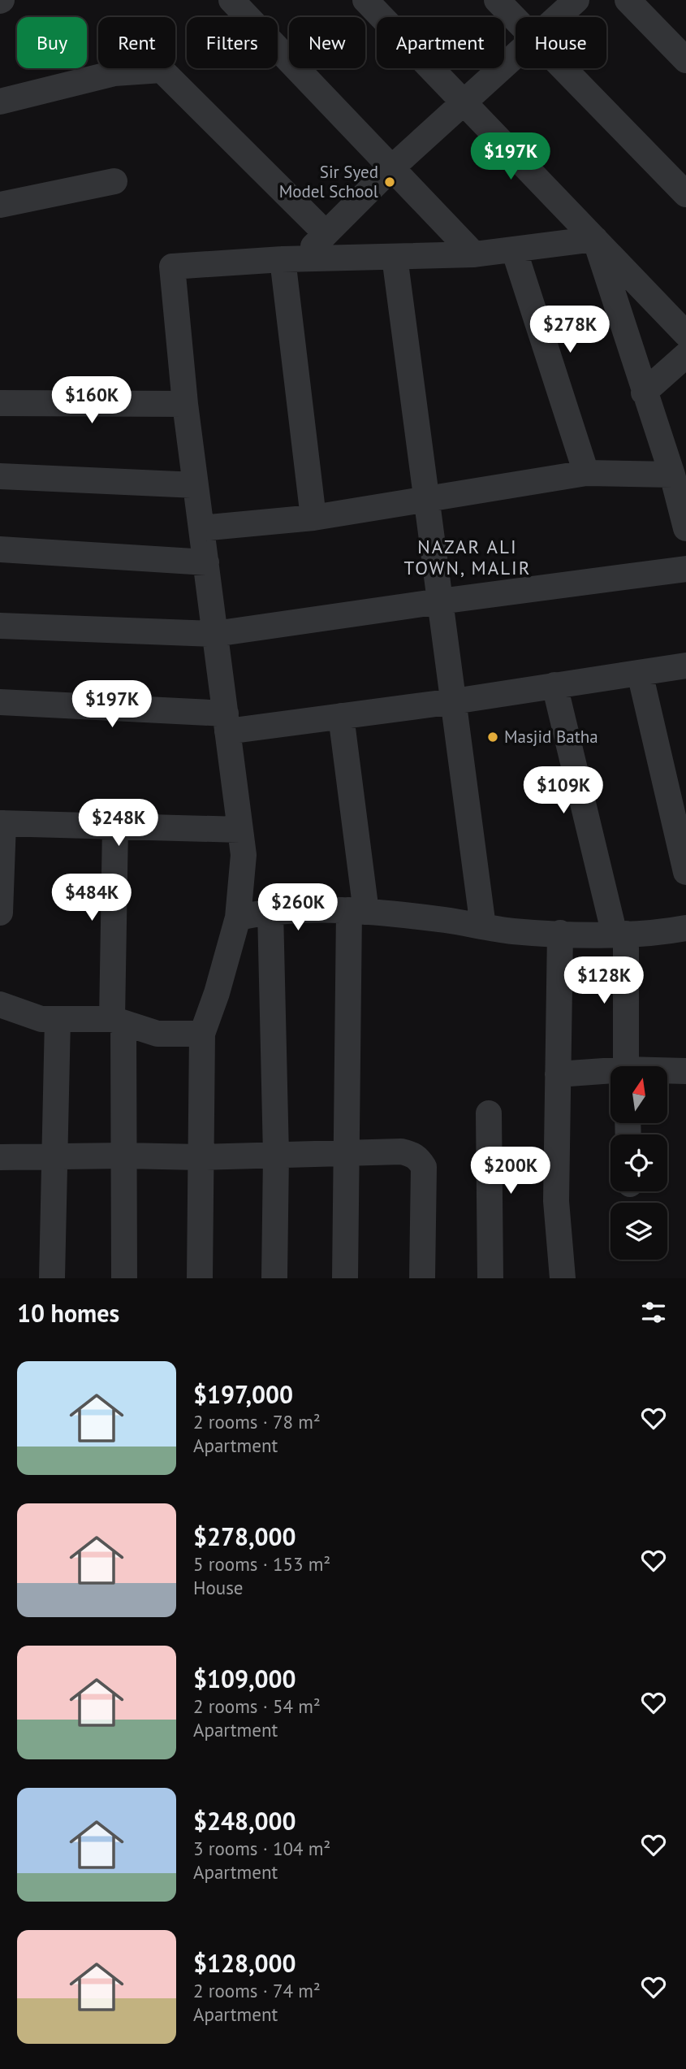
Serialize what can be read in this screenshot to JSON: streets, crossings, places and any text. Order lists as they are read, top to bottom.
{
  "districts": ["NAZAR ALI TOWN, MALIR"],
  "places": ["Sir Syed Model School", "Masjid Batha"],
  "north": "top",
  "page": {
    "chip": [
      "Buy",
      "Rent",
      "Filters",
      "New",
      "Apartment",
      "House"
    ],
    "price": [
      "$197K",
      "$278K",
      "$160K",
      "$197K",
      "$109K",
      "$248K",
      "$484K",
      "$260K",
      "$128K",
      "$200K"
    ],
    "heading": "10 homes",
    "list": [
      {
        "name": "$197,000",
        "note": "2 rooms · 78 m² · Apartment"
      },
      {
        "name": "$278,000",
        "note": "5 rooms · 153 m² · House"
      },
      {
        "name": "$109,000",
        "note": "2 rooms · 54 m² · Apartment"
      },
      {
        "name": "$248,000",
        "note": "3 rooms · 104 m² · Apartment"
      },
      {
        "name": "$128,000",
        "note": "2 rooms · 74 m² · Apartment"
      }
    ]
  }
}
